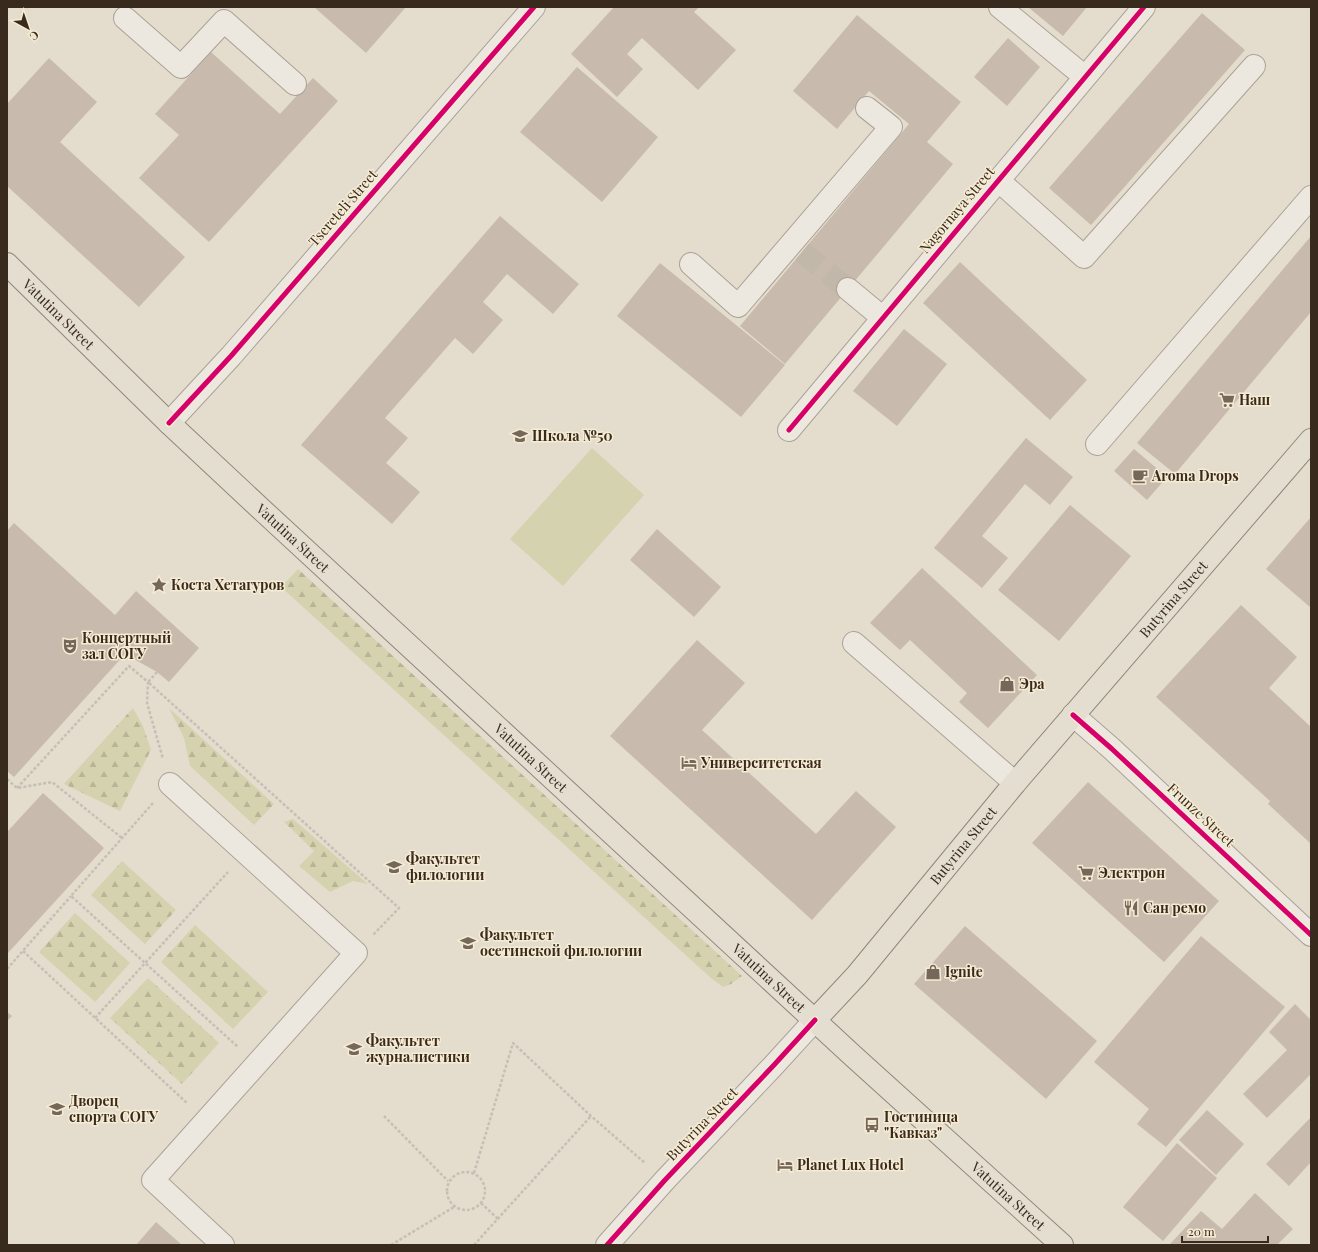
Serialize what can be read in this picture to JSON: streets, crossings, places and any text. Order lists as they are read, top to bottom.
{
  "streets": {
    "main road": ["Vatutina Street", "Butyrina Street"],
    "street": ["Tsereteli Street", "Nagornaya Street", "Frunze Street"]
  },
  "crossings": [
    ["Tsereteli Street", "Vatutina Street"],
    ["Vatutina Street", "Butyrina Street"],
    ["Butyrina Street", "Frunze Street"]
  ],
  "places": {
    "supermarket": ["Наш", "Электрон"],
    "school or university": [
      "Школа №50",
      "Факультет филологии",
      "Факультет осетинской филологии",
      "Факультет журналистики",
      "Дворец спорта СОГУ"
    ],
    "cafe": ["Aroma Drops"],
    "place": ["Коста Хетагуров"],
    "theatre": ["Концертный зал СОГУ"],
    "shop": ["Эра", "Ignite"],
    "hotel": ["Университетская", "Planet Lux Hotel"],
    "restaurant": ["Сан ремо"],
    "bus stop": ["Гостиница \"Кавказ\""]
  },
  "scale_bar": "20 m",
  "north": "bottom right"
}
